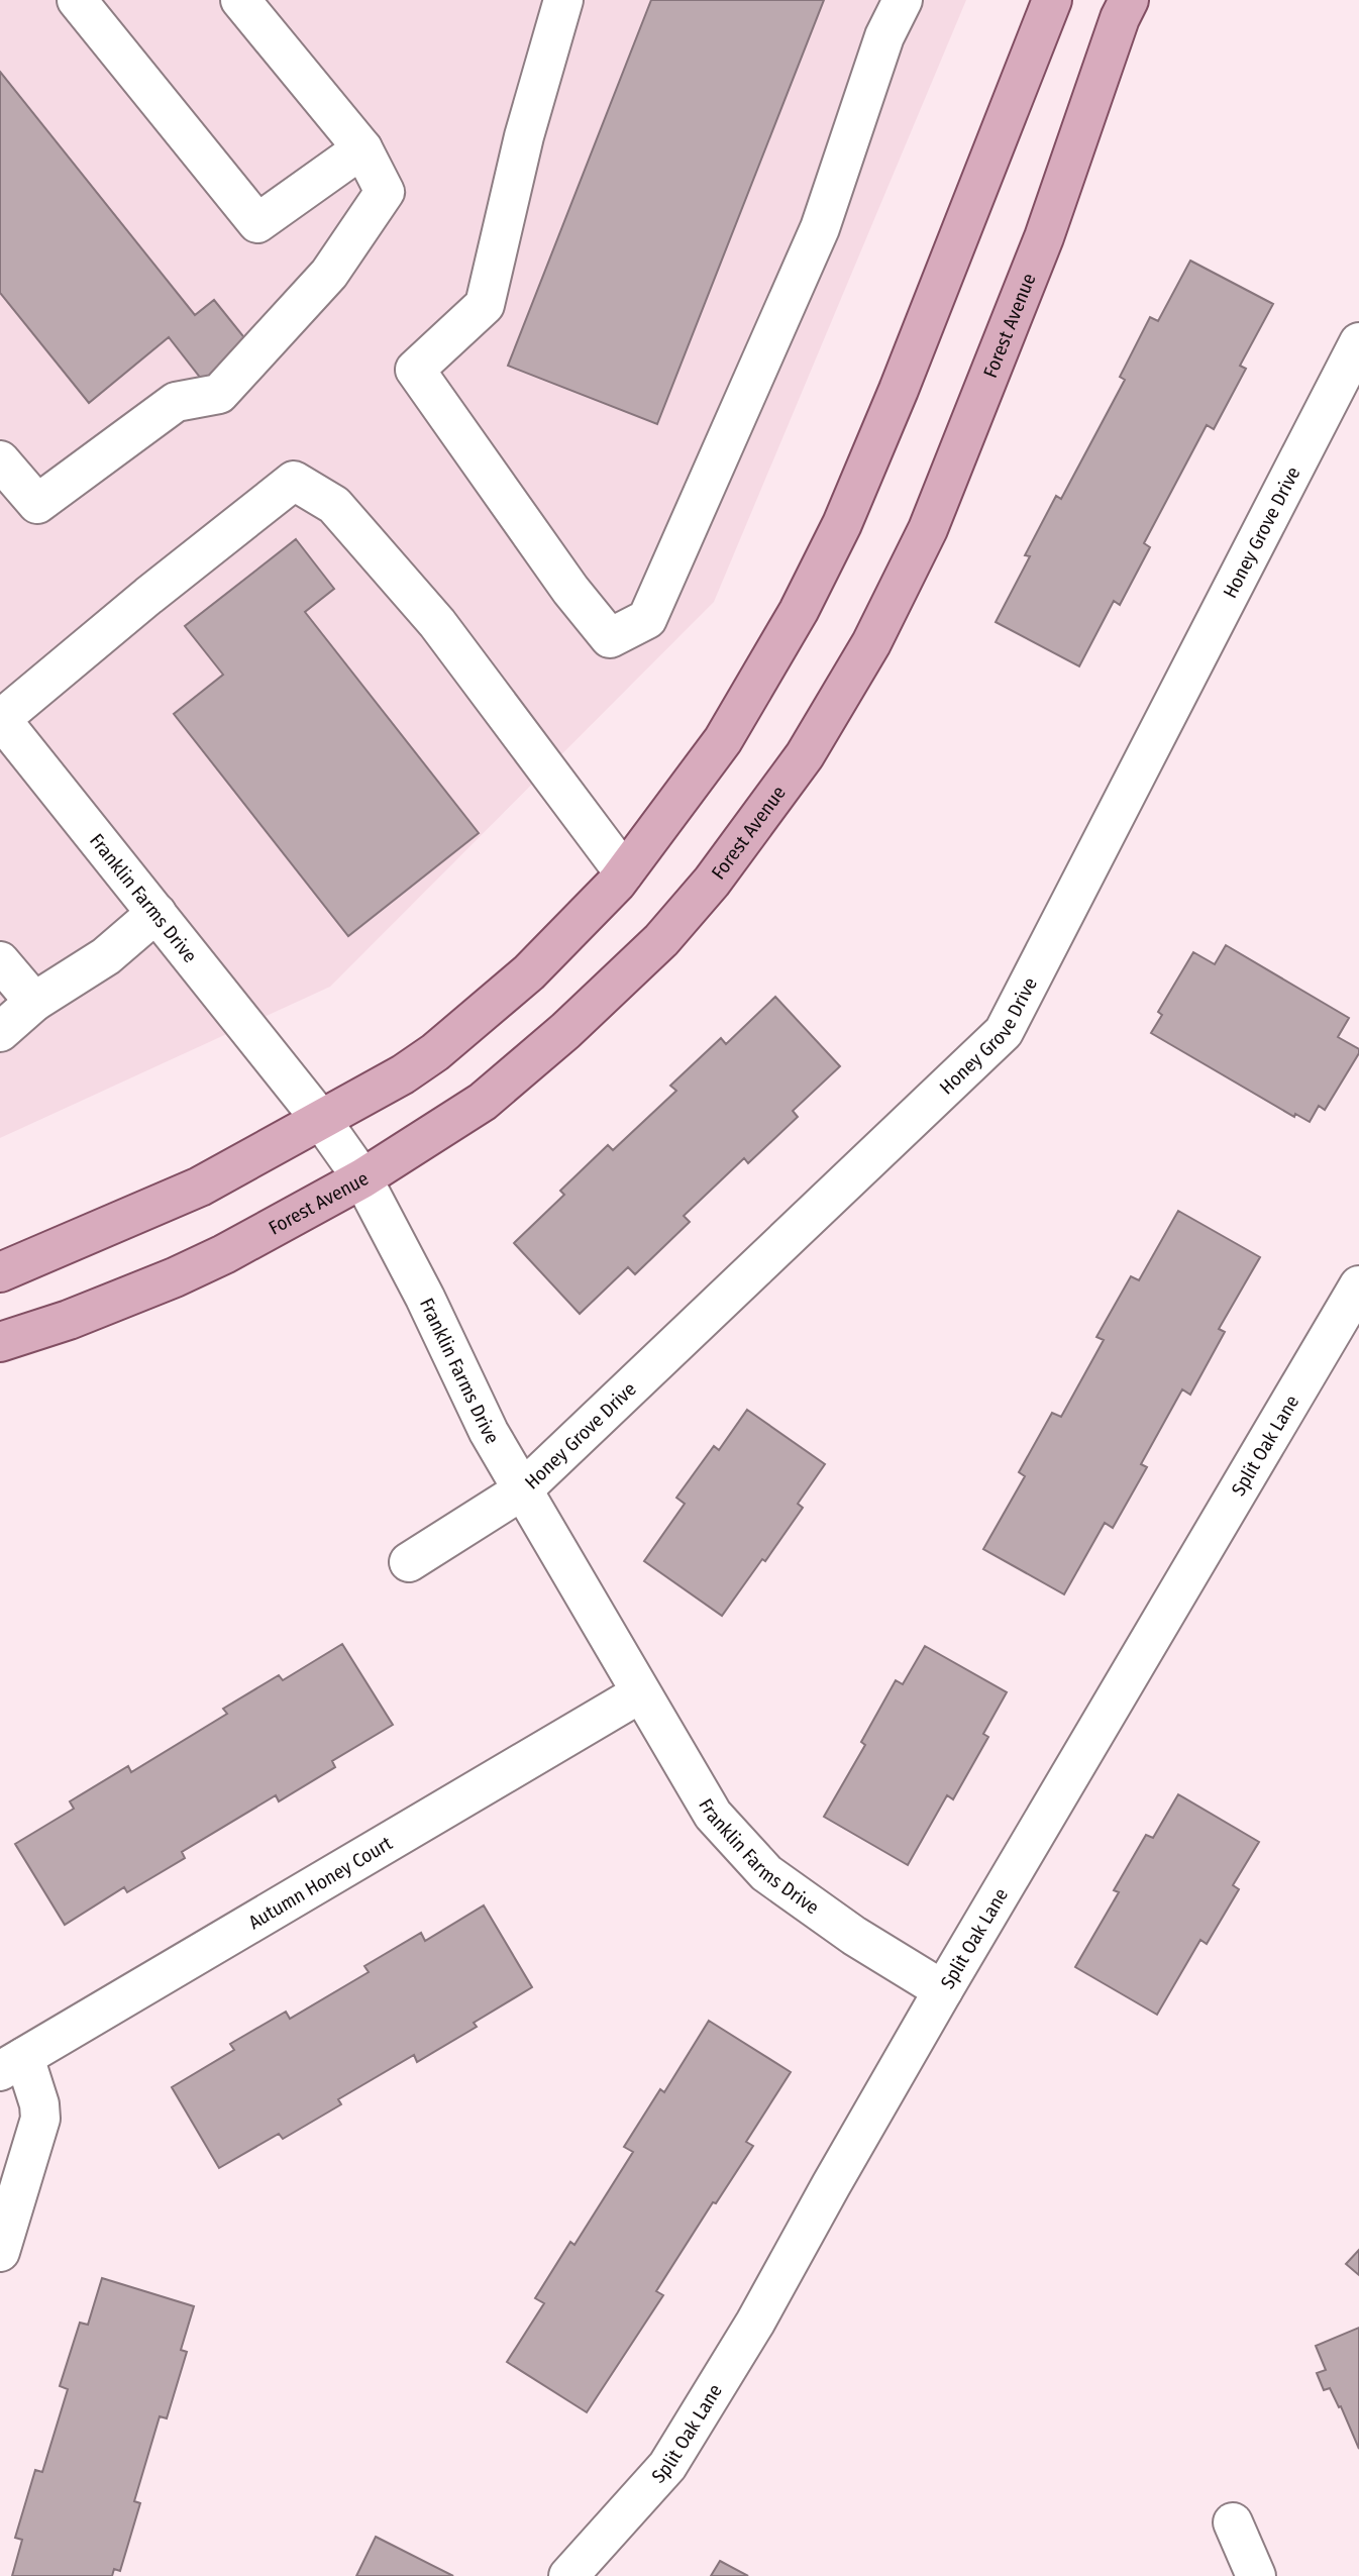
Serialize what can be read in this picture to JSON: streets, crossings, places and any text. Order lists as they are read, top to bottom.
{
  "streets": {
    "main road": ["Forest Avenue"],
    "street": [
      "Honey Grove Drive",
      "Franklin Farms Drive",
      "Split Oak Lane",
      "Autumn Honey Court"
    ]
  },
  "crossings": [
    ["Forest Avenue", "Franklin Farms Drive"],
    ["Honey Grove Drive", "Franklin Farms Drive"],
    ["Franklin Farms Drive", "Split Oak Lane"],
    ["Franklin Farms Drive", "Autumn Honey Court"]
  ]
}
